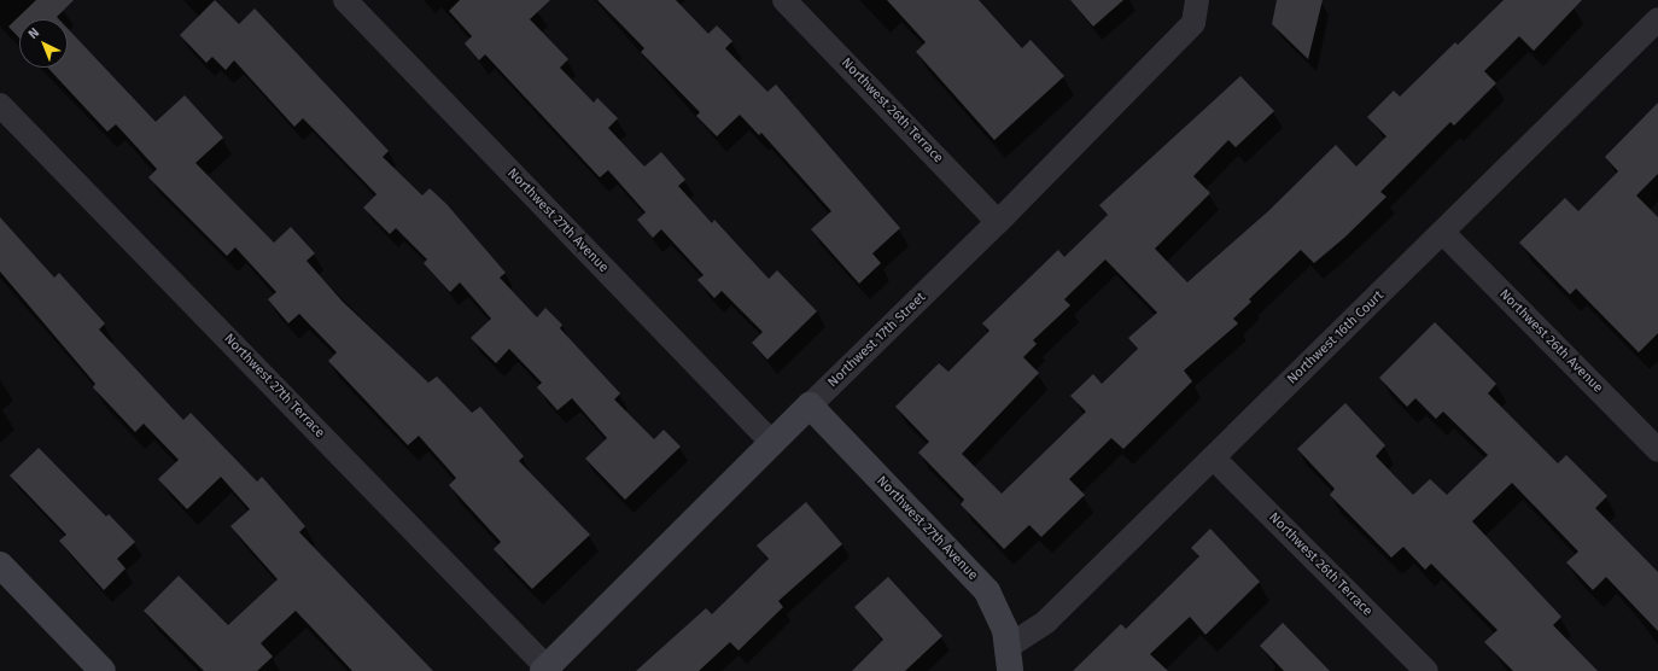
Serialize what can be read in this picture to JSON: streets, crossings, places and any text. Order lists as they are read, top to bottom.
{
  "streets": {
    "street": [
      "Northwest 26th Terrace",
      "Northwest 27th Avenue",
      "Northwest 16th Court",
      "Northwest 17th Street",
      "Northwest 26th Avenue",
      "Northwest 27th Terrace"
    ]
  },
  "crossings": [
    ["Northwest 26th Terrace", "Northwest 16th Court"],
    ["Northwest 26th Terrace", "Northwest 17th Street"],
    ["Northwest 27th Avenue", "Northwest 16th Court"],
    ["Northwest 27th Avenue", "Northwest 17th Street"],
    ["Northwest 16th Court", "Northwest 26th Avenue"],
    ["Northwest 17th Street", "Northwest 27th Terrace"]
  ],
  "north": "top left"
}
